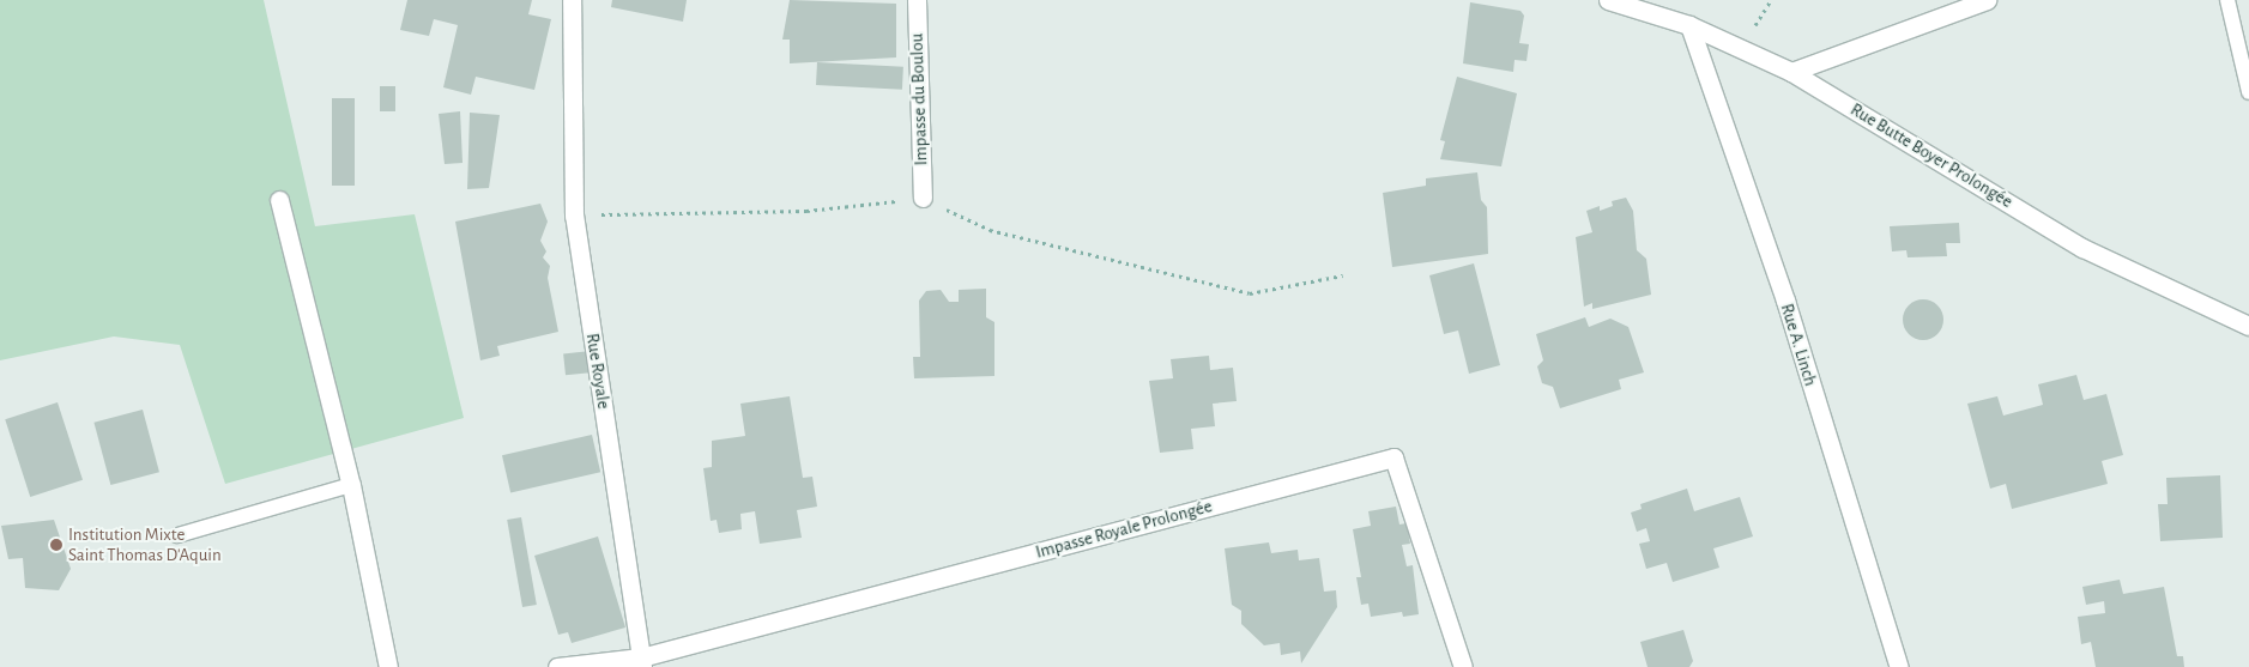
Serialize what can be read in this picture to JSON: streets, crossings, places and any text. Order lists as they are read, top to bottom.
{
  "streets": {
    "street": [
      "Impasse du Boulou",
      "Rue Butte Boyer Prolongée",
      "Rue A. Linch",
      "Rue Royale",
      "Impasse Royale Prolongée"
    ]
  },
  "crossings": [
    ["Rue Butte Boyer Prolongée", "Rue A. Linch"],
    ["Rue Royale", "Impasse Royale Prolongée"]
  ],
  "places": ["Institution Mixte Saint Thomas D'Aquin"]
}
